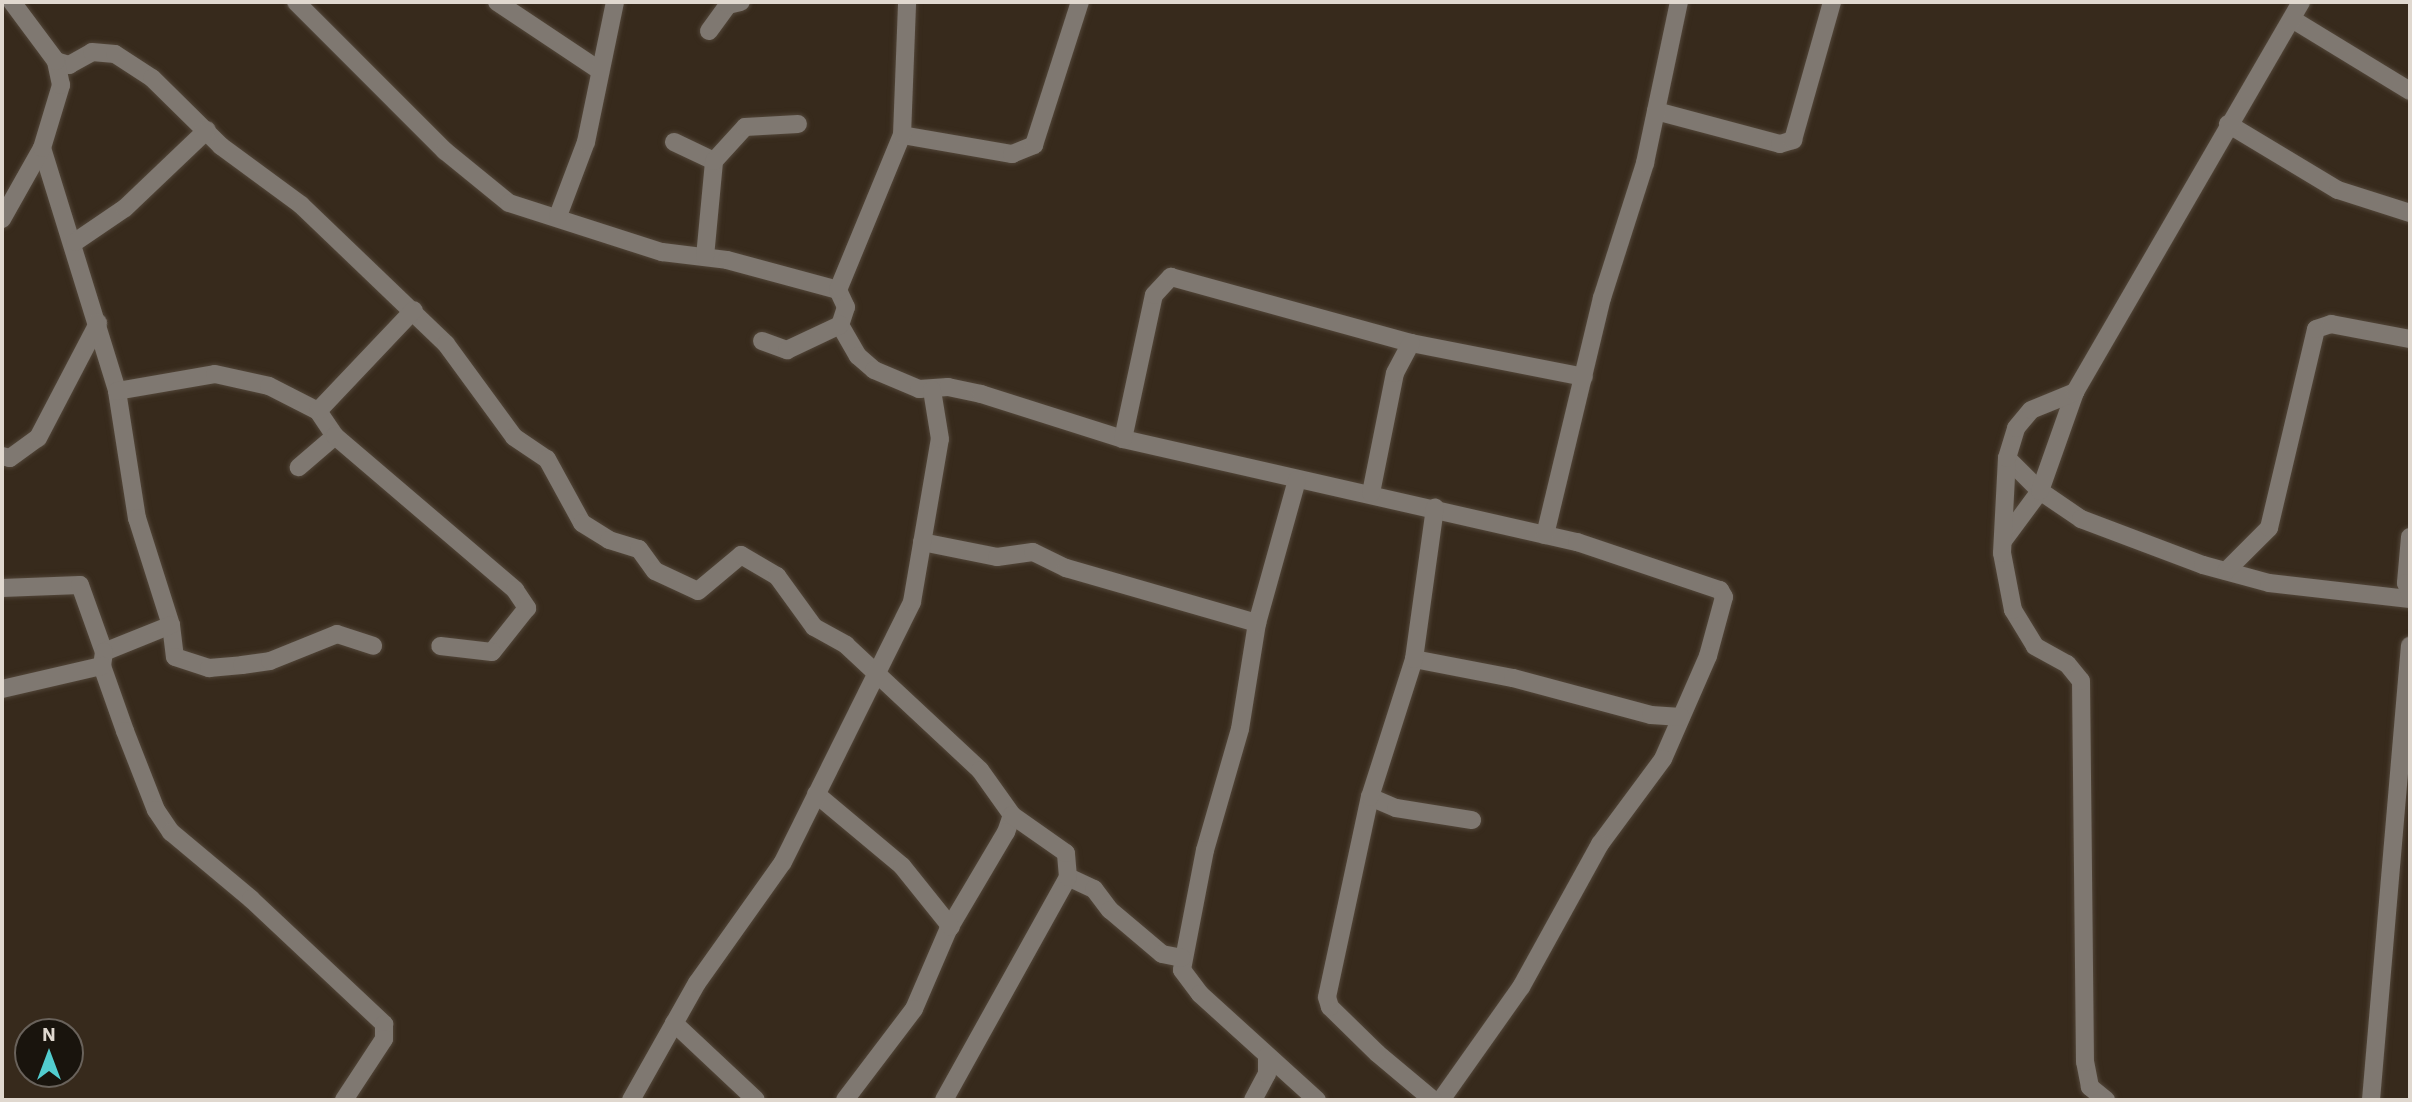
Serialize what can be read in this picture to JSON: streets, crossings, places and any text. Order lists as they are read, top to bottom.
{
  "north": "top"
}
